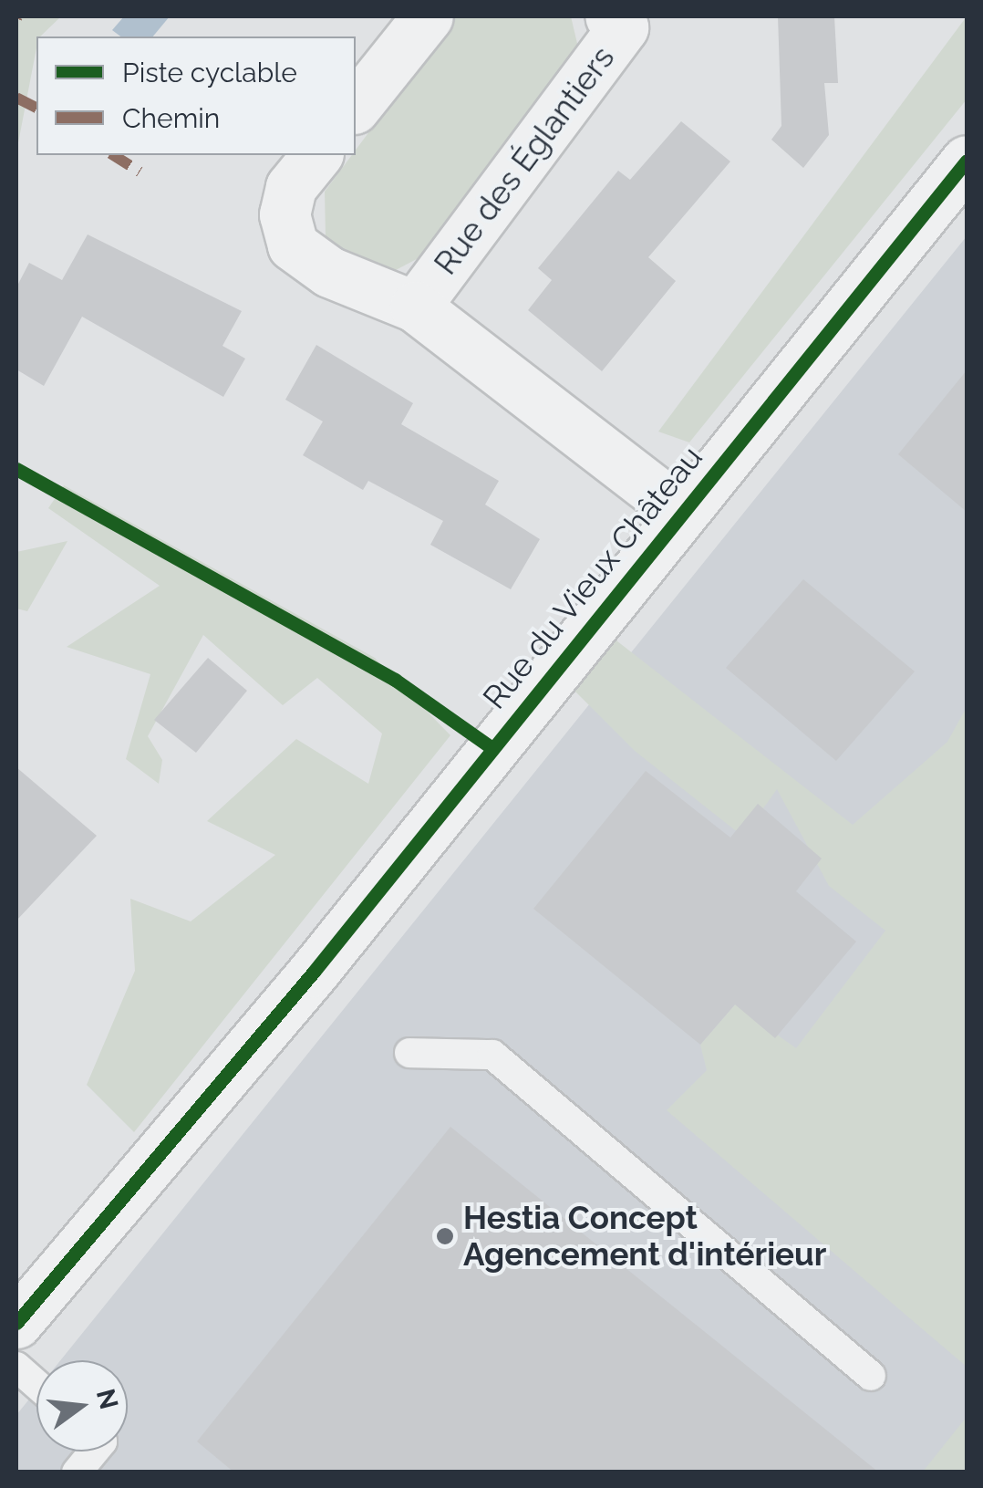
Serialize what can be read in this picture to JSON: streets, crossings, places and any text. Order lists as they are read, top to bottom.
{
  "streets": {
    "street": ["Rue des Églantiers", "Rue du Vieux Château"]
  },
  "crossings": [
    ["Rue des Églantiers", "Rue du Vieux Château"]
  ],
  "places": ["Hestia Concept Agencement d'intérieur"],
  "legend": ["Piste cyclable", "Chemin"],
  "north": "right"
}
